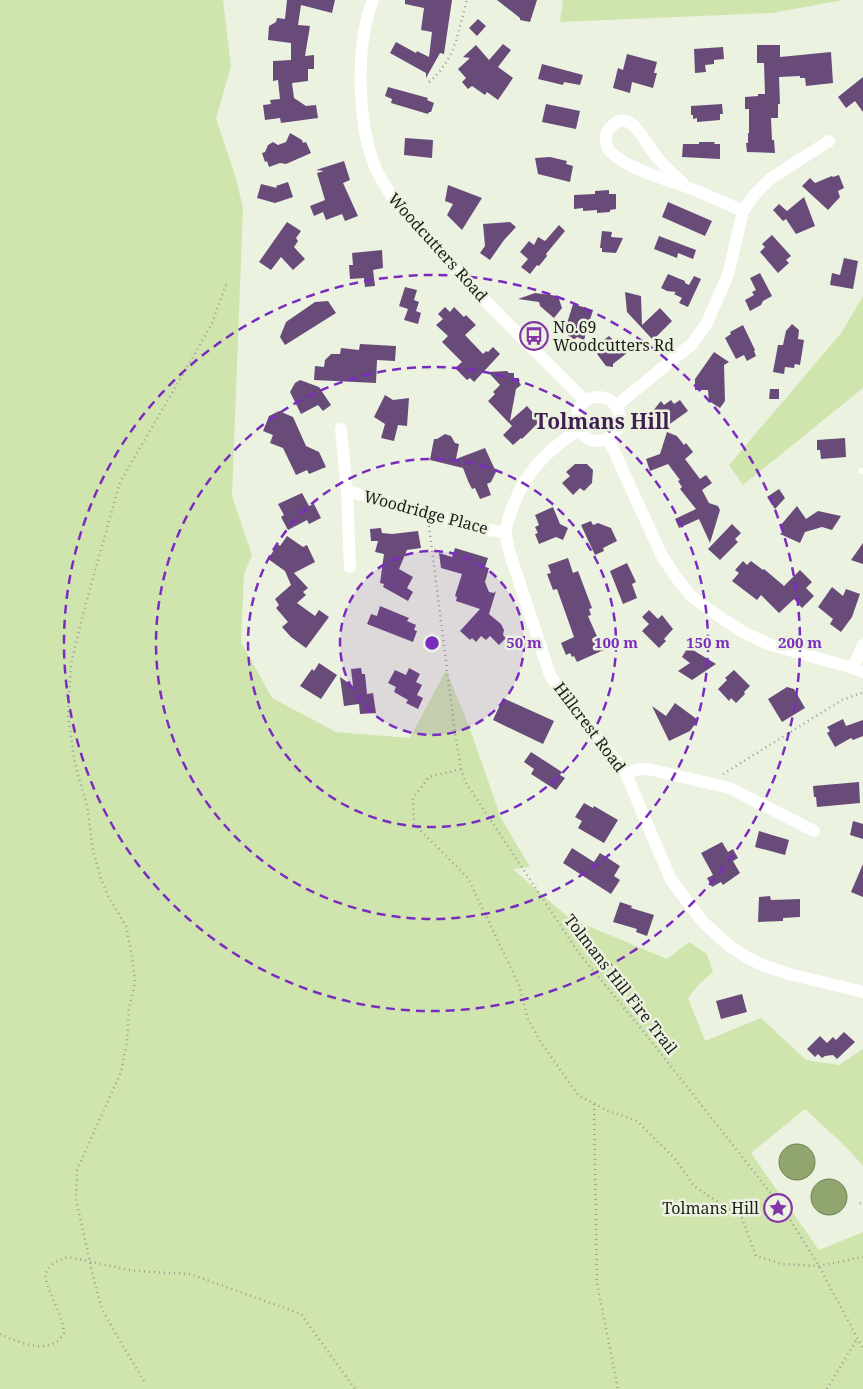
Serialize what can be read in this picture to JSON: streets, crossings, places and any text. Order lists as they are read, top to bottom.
{
  "streets": {
    "street": ["Woodcutters Road", "Woodridge Place", "Hillcrest Road"],
    "path": ["Tolmans Hill Fire Trail"]
  },
  "crossings": [
    ["Woodcutters Road", "Hillcrest Road"],
    ["Woodridge Place", "Hillcrest Road"],
    ["Woodridge Place", "Tolmans Hill Fire Trail"]
  ],
  "districts": ["Tolmans Hill"],
  "places": {
    "bus stop": ["No.69 Woodcutters Rd"],
    "place": ["Tolmans Hill"]
  },
  "rings": [
    "50 m",
    "100 m",
    "150 m",
    "200 m"
  ]
}
